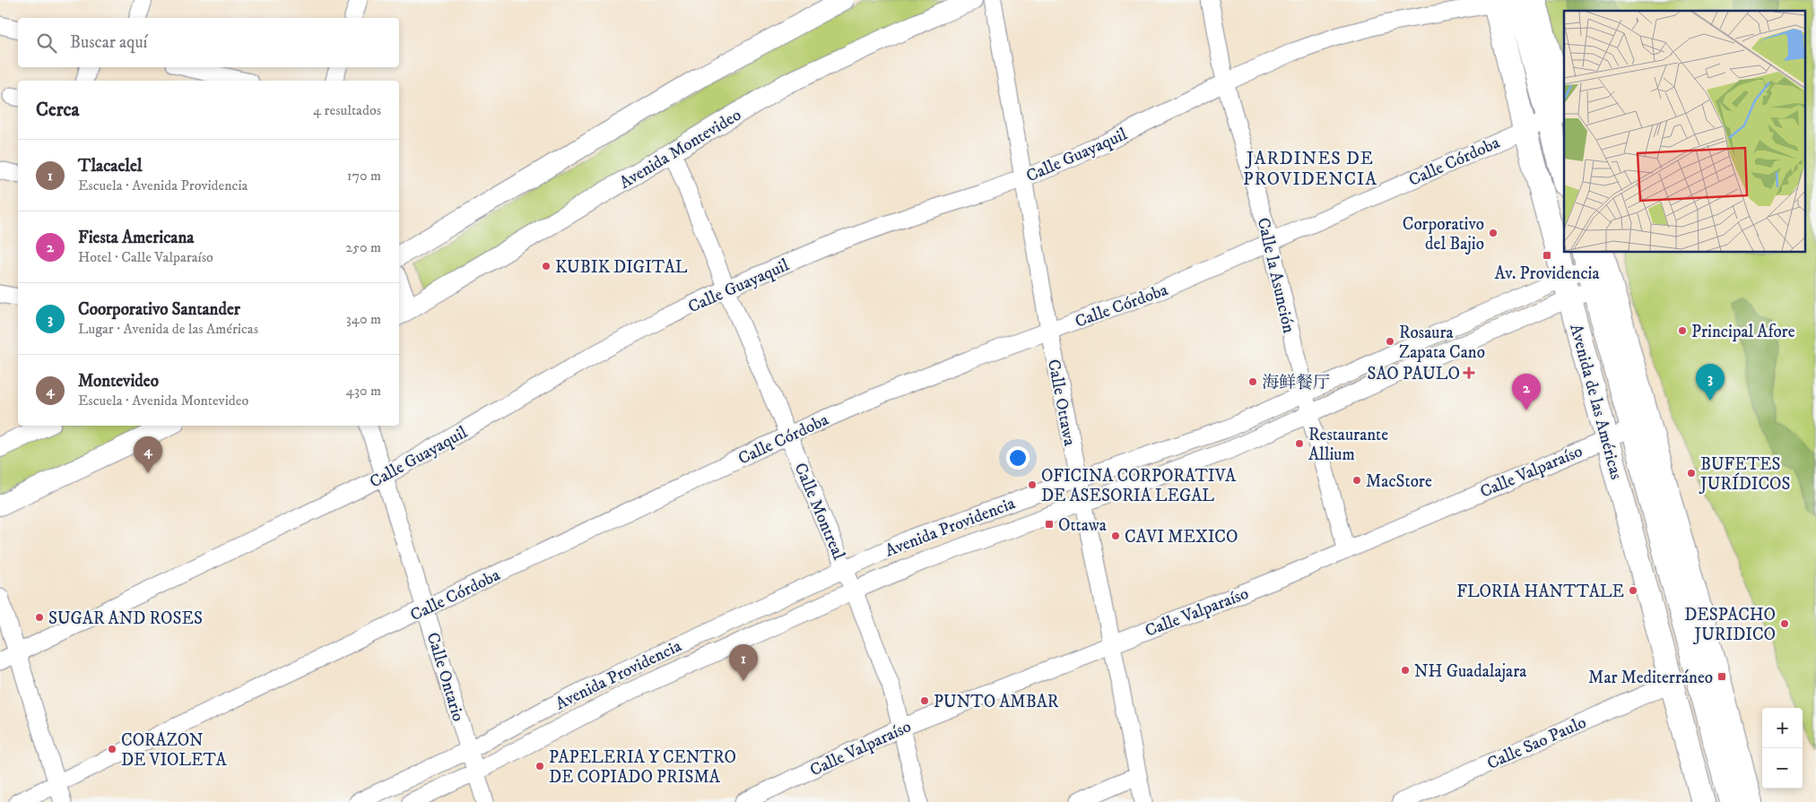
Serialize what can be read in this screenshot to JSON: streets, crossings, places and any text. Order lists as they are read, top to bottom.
{
  "streets": {
    "main road": ["Avenida de las Américas"],
    "street": [
      "Avenida Montevideo",
      "Calle Guayaquil",
      "Calle Córdoba",
      "Calle la Asunción",
      "Calle Ottawa",
      "Calle Valparaíso",
      "Calle Montreal",
      "Avenida Providencia",
      "Calle Ontario",
      "Calle Sao Paulo"
    ]
  },
  "crossings": [
    ["Avenida Montevideo", "Calle Montreal"],
    ["Calle Guayaquil", "Calle la Asunción"],
    ["Calle Guayaquil", "Avenida de las Américas"],
    ["Calle Guayaquil", "Calle Ottawa"],
    ["Calle Guayaquil", "Calle Montreal"],
    ["Calle Guayaquil", "Calle Ontario"],
    ["Calle Córdoba", "Calle la Asunción"],
    ["Calle Córdoba", "Avenida de las Américas"],
    ["Calle Córdoba", "Calle Ottawa"],
    ["Calle Córdoba", "Calle Montreal"],
    ["Calle Córdoba", "Calle Ontario"],
    ["Calle la Asunción", "Calle Valparaíso"],
    ["Calle la Asunción", "Avenida Providencia"],
    ["Avenida de las Américas", "Calle Valparaíso"],
    ["Avenida de las Américas", "Avenida Providencia"],
    ["Avenida de las Américas", "Calle Sao Paulo"],
    ["Calle Ottawa", "Calle Valparaíso"],
    ["Calle Ottawa", "Avenida Providencia"],
    ["Calle Valparaíso", "Calle Montreal"],
    ["Calle Montreal", "Avenida Providencia"],
    ["Avenida Providencia", "Calle Ontario"]
  ],
  "districts": ["JARDINES DE PROVIDENCIA"],
  "places": {
    "other": [
      "Corporativo del Bajio",
      "KUBIK DIGITAL",
      "Principal Afore",
      "Rosaura Zapata Cano",
      "海鲜餐厅",
      "Restaurante Allium",
      "BUFETES JURÍDICOS",
      "MacStore",
      "OFICINA CORPORATIVA DE ASESORIA LEGAL",
      "CAVI MEXICO",
      "FLORIA HANTTALE",
      "SUGAR AND ROSES",
      "DESPACHO JURIDICO",
      "NH Guadalajara",
      "PUNTO AMBAR",
      "CORAZON DE VIOLETA",
      "PAPELERIA Y CENTRO DE COPIADO PRISMA"
    ],
    "transit": ["Av. Providencia", "Ottawa", "Mar Mediterráneo"],
    "health": ["SAO PAULO"]
  },
  "page": {
    "search": "Buscar aquí",
    "heading": ["Cerca", "4 resultados"],
    "list": [
      {
        "mark": "1",
        "name": "Tlacaelel",
        "note": "Escuela · Avenida Providencia",
        "value": "170 m"
      },
      {
        "mark": "2",
        "name": "Fiesta Americana",
        "note": "Hotel · Calle Valparaíso",
        "value": "250 m"
      },
      {
        "mark": "3",
        "name": "Coorporativo Santander",
        "note": "Lugar · Avenida de las Américas",
        "value": "340 m"
      },
      {
        "mark": "4",
        "name": "Montevideo",
        "note": "Escuela · Avenida Montevideo",
        "value": "430 m"
      }
    ],
    "pins": [
      "3",
      "2",
      "4",
      "1"
    ],
    "map_buttons": ["+", "−"]
  }
}
